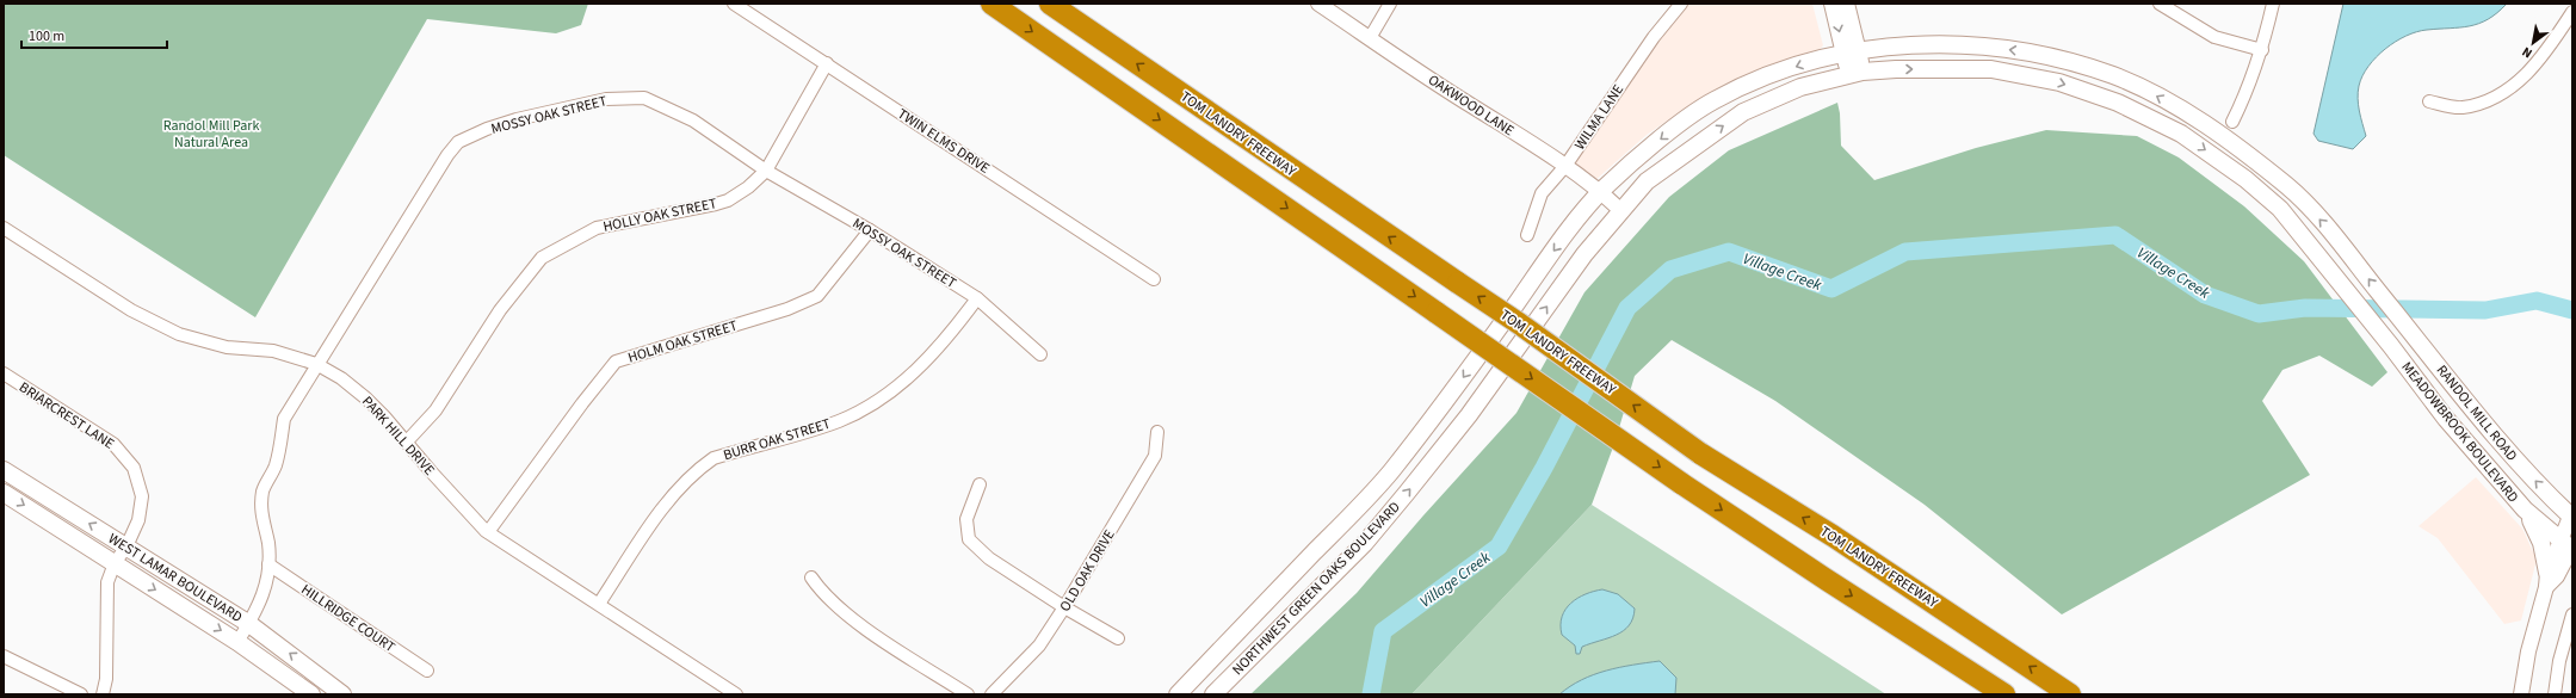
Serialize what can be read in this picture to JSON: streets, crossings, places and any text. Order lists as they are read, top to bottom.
{
  "streets": {
    "highway": ["TOM LANDRY FREEWAY"],
    "main road": [
      "RANDOL MILL ROAD",
      "MEADOWBROOK BOULEVARD",
      "WEST LAMAR BOULEVARD",
      "NORTHWEST GREEN OAKS BOULEVARD"
    ],
    "street": [
      "OAKWOOD LANE",
      "MOSSY OAK STREET",
      "WILMA LANE",
      "TWIN ELMS DRIVE",
      "HOLLY OAK STREET",
      "HOLM OAK STREET",
      "BRIARCREST LANE",
      "PARK HILL DRIVE",
      "BURR OAK STREET",
      "OLD OAK DRIVE",
      "HILLRIDGE COURT"
    ]
  },
  "crossings": [
    ["OAKWOOD LANE", "WILMA LANE"],
    ["OAKWOOD LANE", "NORTHWEST GREEN OAKS BOULEVARD"],
    ["MOSSY OAK STREET", "HOLLY OAK STREET"],
    ["MOSSY OAK STREET", "HOLM OAK STREET"],
    ["MOSSY OAK STREET", "PARK HILL DRIVE"],
    ["MOSSY OAK STREET", "BURR OAK STREET"],
    ["MOSSY OAK STREET", "WEST LAMAR BOULEVARD"],
    ["MOSSY OAK STREET", "HILLRIDGE COURT"],
    ["TWIN ELMS DRIVE", "HOLLY OAK STREET"],
    ["HOLLY OAK STREET", "PARK HILL DRIVE"],
    ["HOLM OAK STREET", "PARK HILL DRIVE"],
    ["RANDOL MILL ROAD", "MEADOWBROOK BOULEVARD"],
    ["RANDOL MILL ROAD", "NORTHWEST GREEN OAKS BOULEVARD"],
    ["BRIARCREST LANE", "WEST LAMAR BOULEVARD"],
    ["MEADOWBROOK BOULEVARD", "NORTHWEST GREEN OAKS BOULEVARD"],
    ["PARK HILL DRIVE", "BURR OAK STREET"]
  ],
  "one_way": ["RANDOL MILL ROAD"],
  "water": ["Village Creek"],
  "parks": ["Randol Mill Park Natural Area"],
  "scale_bar": "100 m",
  "north": "bottom left"
}
